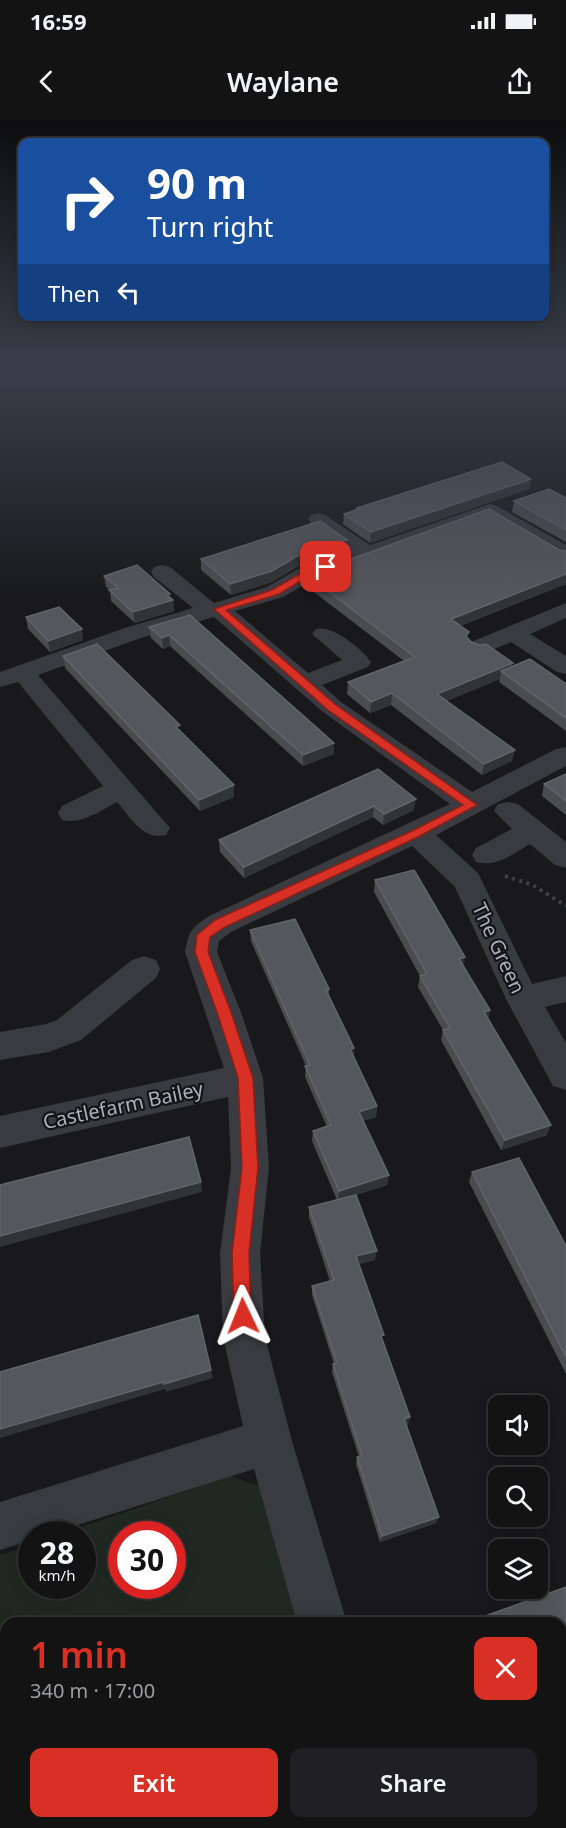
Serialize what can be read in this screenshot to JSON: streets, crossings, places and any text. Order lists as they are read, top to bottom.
{
  "streets": {
    "street": ["The Green", "Castlefarm Bailey"]
  },
  "page": {
    "status": "16:59",
    "header": "Waylane",
    "turn": ["90 m", "Turn right"],
    "then": "Then",
    "speed": "28 km/h",
    "limit": "30",
    "heading": ["1 min", "340 m · 17:00"],
    "buttons": ["Exit", "Share"]
  }
}
